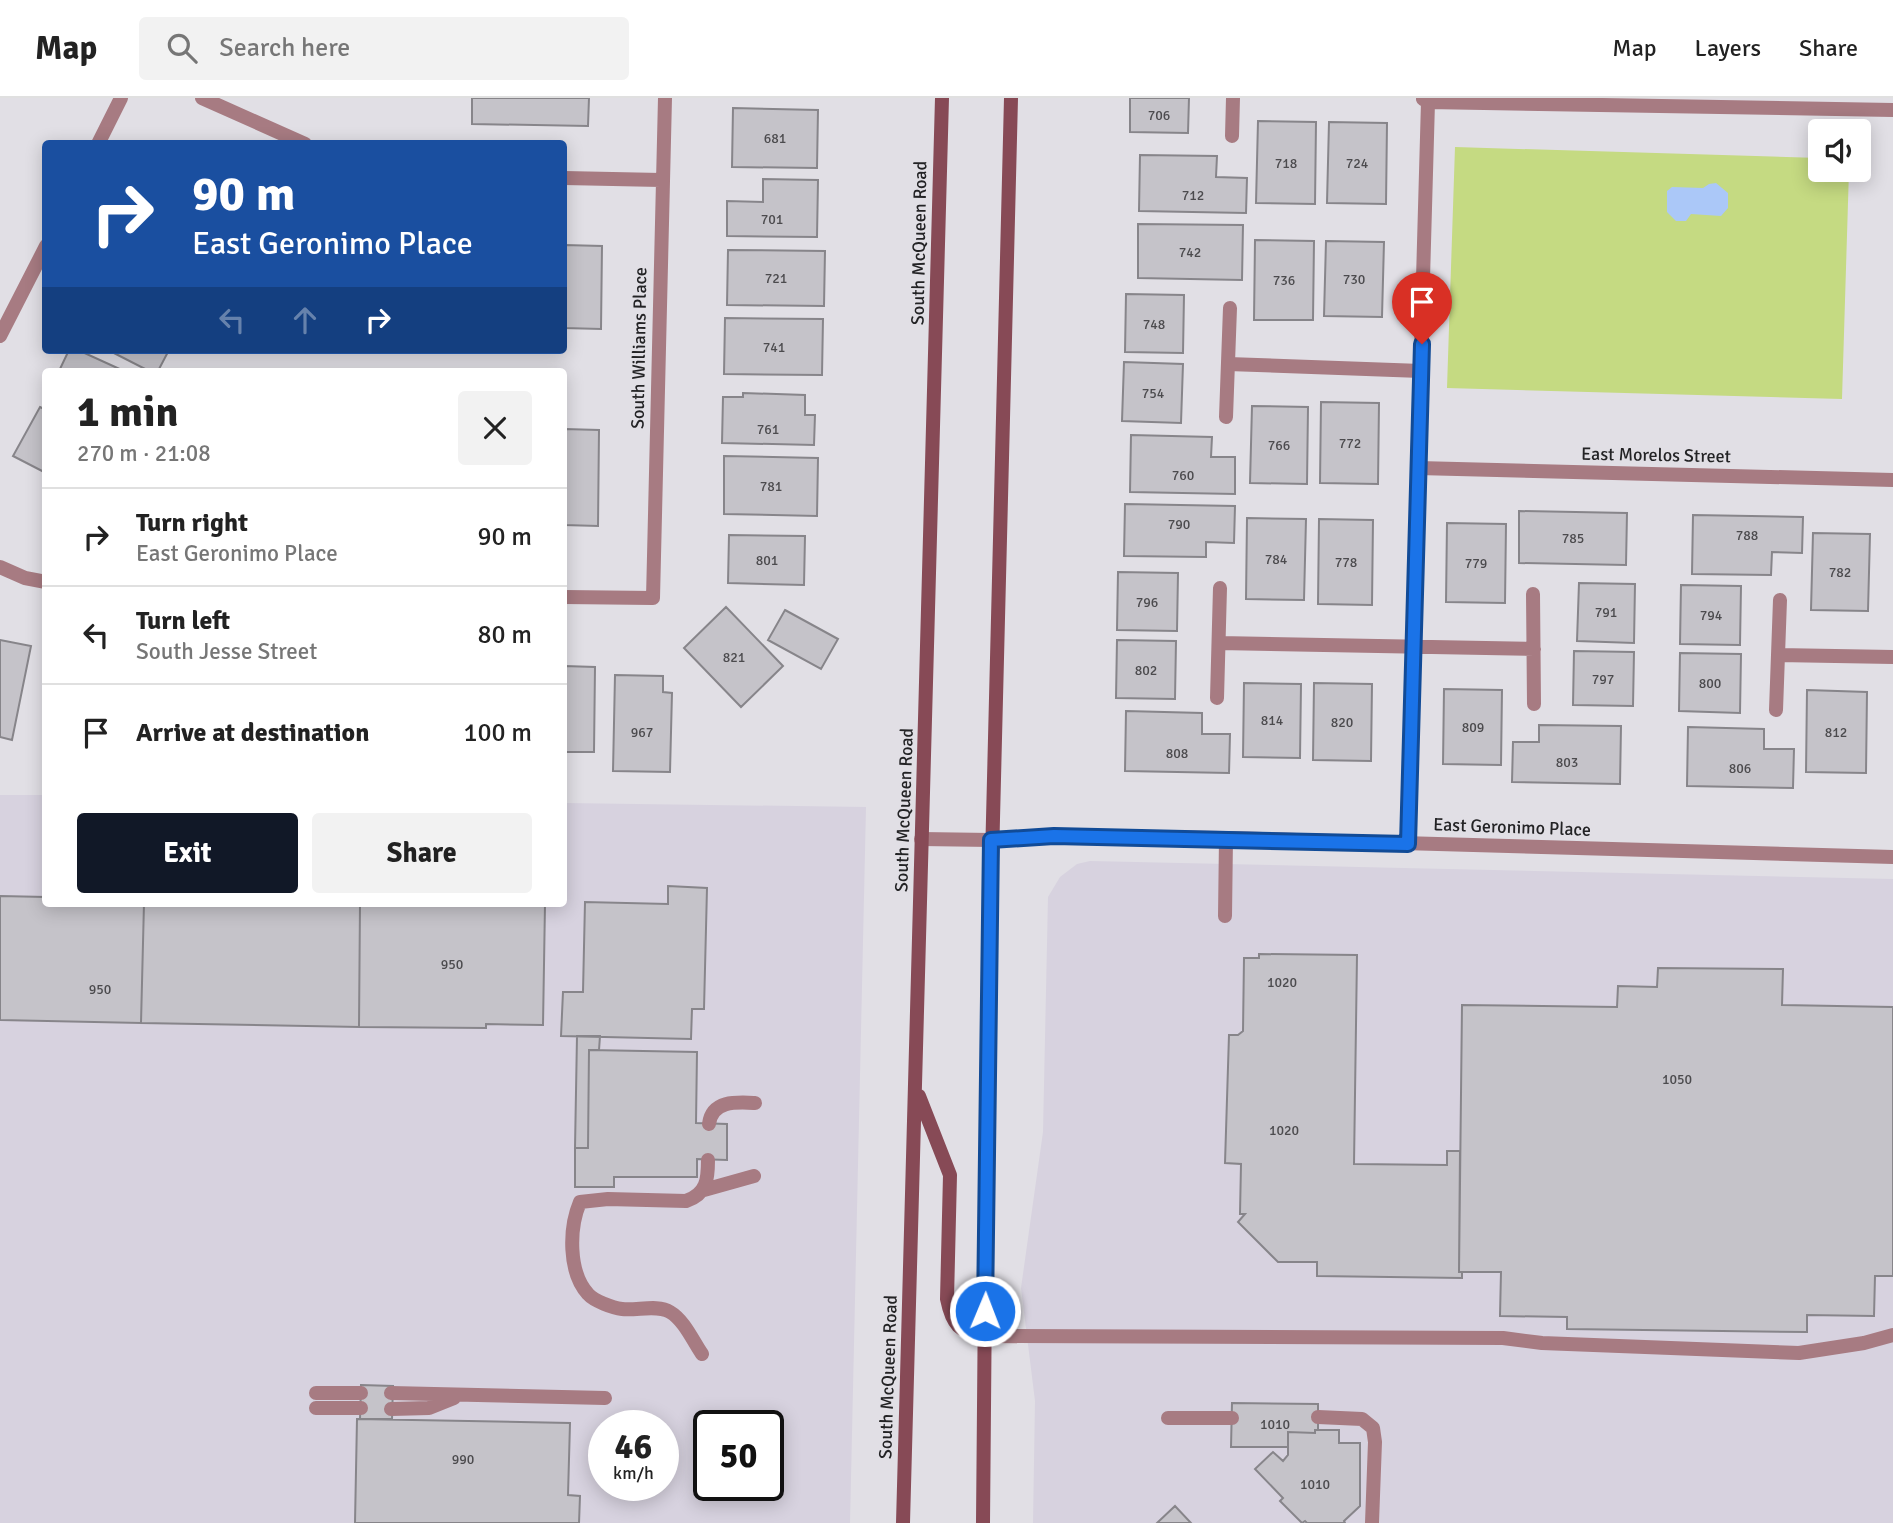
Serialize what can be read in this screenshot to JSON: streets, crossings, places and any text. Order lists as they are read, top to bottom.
{
  "streets": {
    "main road": ["South McQueen Road"],
    "street": ["South Williams Place", "East Morelos Street", "East Geronimo Place"]
  },
  "crossings": [
    ["South McQueen Road", "East Geronimo Place"]
  ],
  "house_numbers": [
    "706",
    "681",
    "718",
    "724",
    "712",
    "701",
    "742",
    "721",
    "730",
    "736",
    "748",
    "741",
    "754",
    "761",
    "772",
    "766",
    "760",
    "781",
    "790",
    "788",
    "785",
    "784",
    "801",
    "778",
    "779",
    "782",
    "796",
    "791",
    "794",
    "821",
    "802",
    "797",
    "800",
    "814",
    "820",
    "809",
    "967",
    "812",
    "808",
    "803",
    "806",
    "950",
    "1020",
    "950",
    "1050",
    "1020",
    "1010",
    "990",
    "1010"
  ],
  "page": {
    "header": "Map",
    "search": "Search here",
    "nav": ["Map", "Layers", "Share"],
    "turn": ["90 m", "East Geronimo Place"],
    "heading": ["1 min", "270 m · 21:08"],
    "list": [
      {
        "name": "Turn right",
        "note": "East Geronimo Place",
        "value": "90 m"
      },
      {
        "name": "Turn left",
        "note": "South Jesse Street",
        "value": "80 m"
      },
      {
        "name": "Arrive at destination",
        "value": "100 m"
      }
    ],
    "buttons": ["Exit", "Share"],
    "speed": "46 km/h",
    "limit": "50"
  }
}
